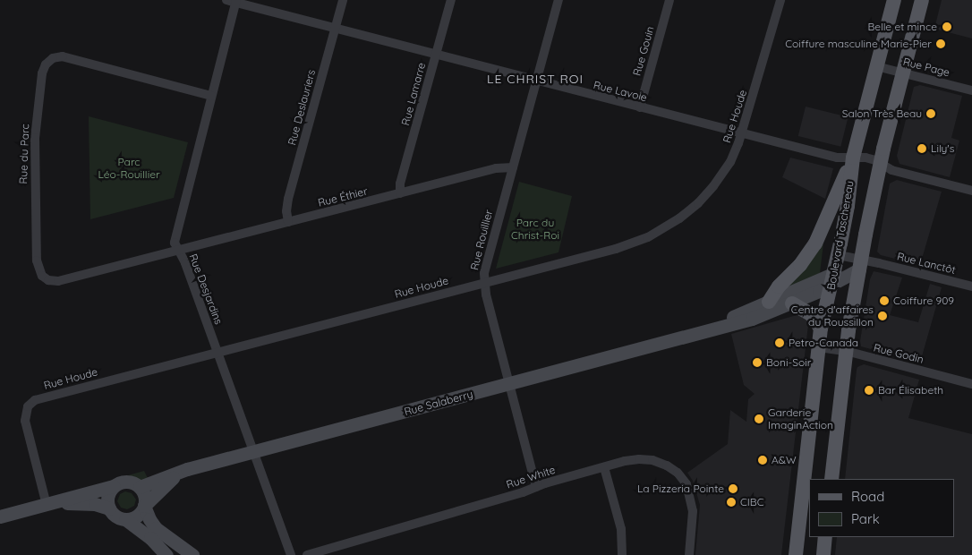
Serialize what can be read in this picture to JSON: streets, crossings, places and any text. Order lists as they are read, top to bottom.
{
  "streets": {
    "main road": ["Boulevard Taschereau"],
    "street": [
      "Rue Gouin",
      "Rue Page",
      "Rue Lavoie",
      "Rue Lamarre",
      "Rue Deslauriers",
      "Rue Houde",
      "Rue du Parc",
      "Rue Éthier",
      "Rue Rouillier",
      "Rue Lanctôt",
      "Rue Desjardins",
      "Rue Godin",
      "Rue Salaberry",
      "Rue White"
    ]
  },
  "crossings": [
    ["Rue Gouin", "Rue Lavoie"],
    ["Rue Page", "Boulevard Taschereau"],
    ["Rue Lavoie", "Rue Lamarre"],
    ["Rue Lavoie", "Rue Deslauriers"],
    ["Rue Lavoie", "Rue Houde"],
    ["Rue Lavoie", "Boulevard Taschereau"],
    ["Rue Lavoie", "Rue Rouillier"],
    ["Rue Lavoie", "Rue Desjardins"],
    ["Rue Lamarre", "Rue Éthier"],
    ["Rue Deslauriers", "Rue Éthier"],
    ["Rue Houde", "Rue Rouillier"],
    ["Rue Houde", "Rue Desjardins"],
    ["Rue du Parc", "Rue Éthier"],
    ["Rue du Parc", "Rue Desjardins"],
    ["Rue Éthier", "Rue Rouillier"],
    ["Rue Éthier", "Rue Desjardins"],
    ["Boulevard Taschereau", "Rue Lanctôt"],
    ["Boulevard Taschereau", "Rue Godin"],
    ["Boulevard Taschereau", "Rue Salaberry"],
    ["Rue Rouillier", "Rue Salaberry"],
    ["Rue Rouillier", "Rue White"],
    ["Rue Lanctôt", "Rue Salaberry"],
    ["Rue Desjardins", "Rue Salaberry"]
  ],
  "districts": ["LE CHRIST ROI"],
  "parks": ["Parc Léo-Rouillier", "Parc du Christ-Roi"],
  "places": [
    "Belle et mince",
    "Coiffure masculine Marie-Pier",
    "Salon Très Beau",
    "Lily's",
    "Coiffure 909",
    "Centre d'affaires du Roussillon",
    "Petro-Canada",
    "Boni-Soir",
    "Bar Élisabeth",
    "Garderie ImaginAction",
    "A&W",
    "La Pizzeria Pointe",
    "CIBC"
  ],
  "legend": ["Road", "Park"]
}
